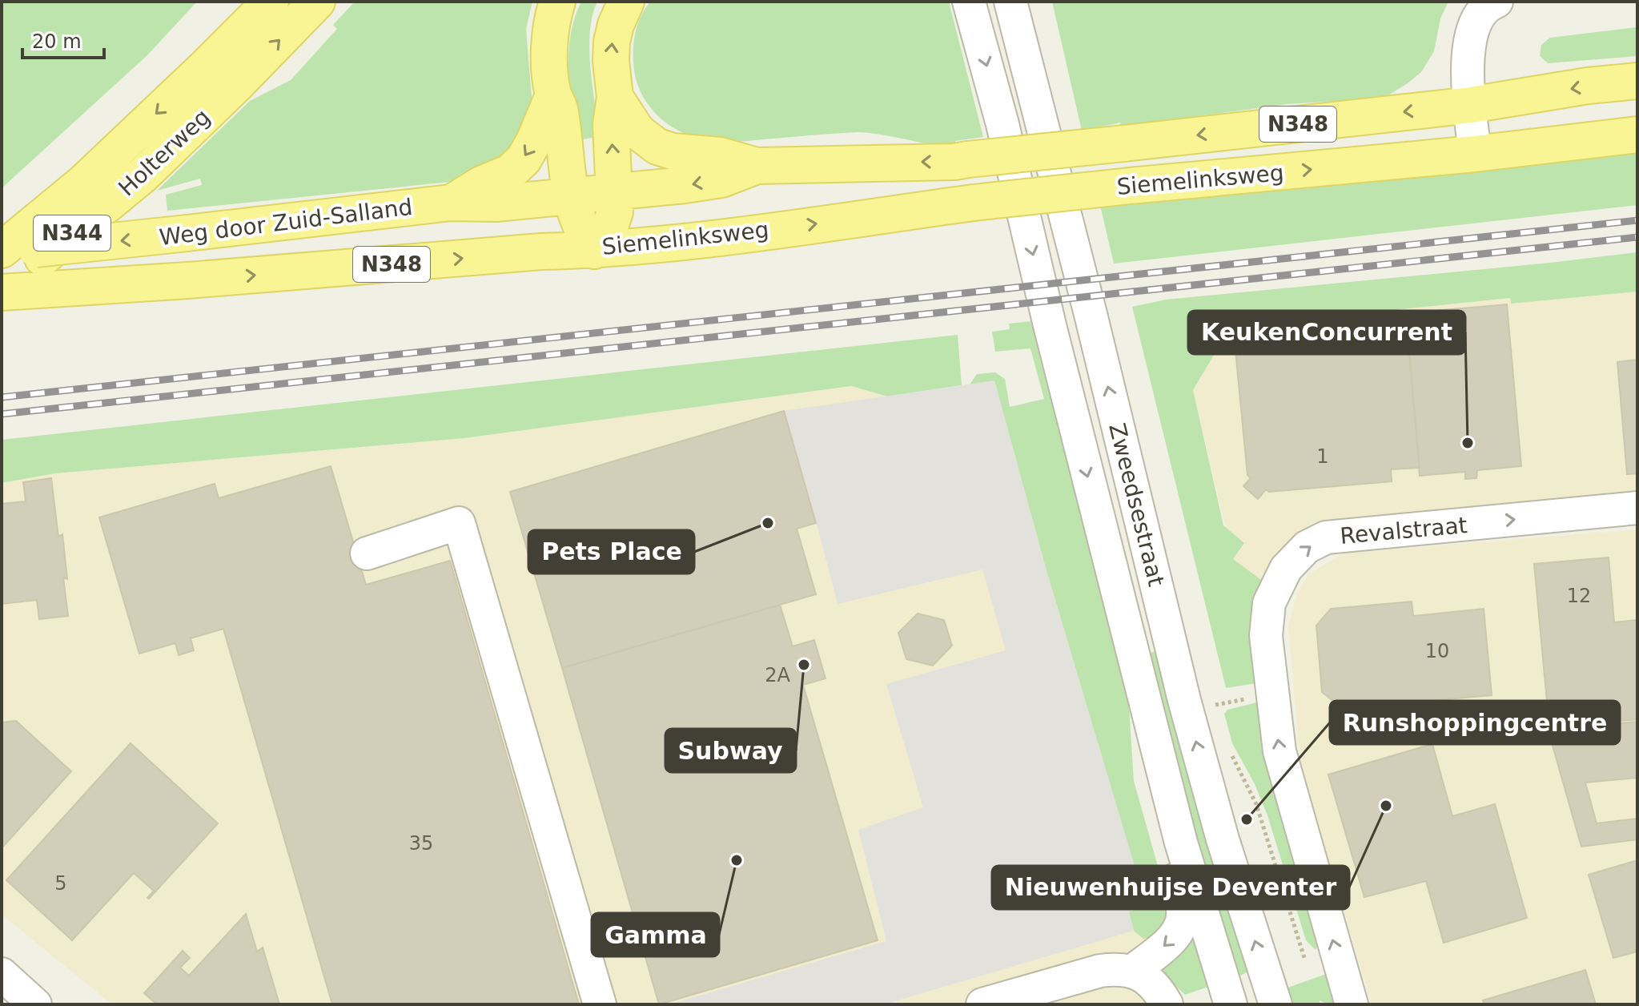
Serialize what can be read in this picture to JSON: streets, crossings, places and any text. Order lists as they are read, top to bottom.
{
  "streets": {
    "main road": [
      "N348",
      "Holterweg",
      "Siemelinksweg",
      "Weg door Zuid-Salland",
      "N344"
    ],
    "street": ["Zweedsestraat", "Revalstraat"]
  },
  "crossings": [
    ["Holterweg", "Weg door Zuid-Salland"],
    ["Siemelinksweg", "Weg door Zuid-Salland"]
  ],
  "places": [
    "KeukenConcurrent",
    "Pets Place",
    "Subway",
    "Nieuwenhuijse Deventer",
    "Runshoppingcentre",
    "Gamma"
  ],
  "house_numbers": [
    "1",
    "12",
    "10",
    "2A",
    "35",
    "5"
  ],
  "scale_bar": "20 m"
}
